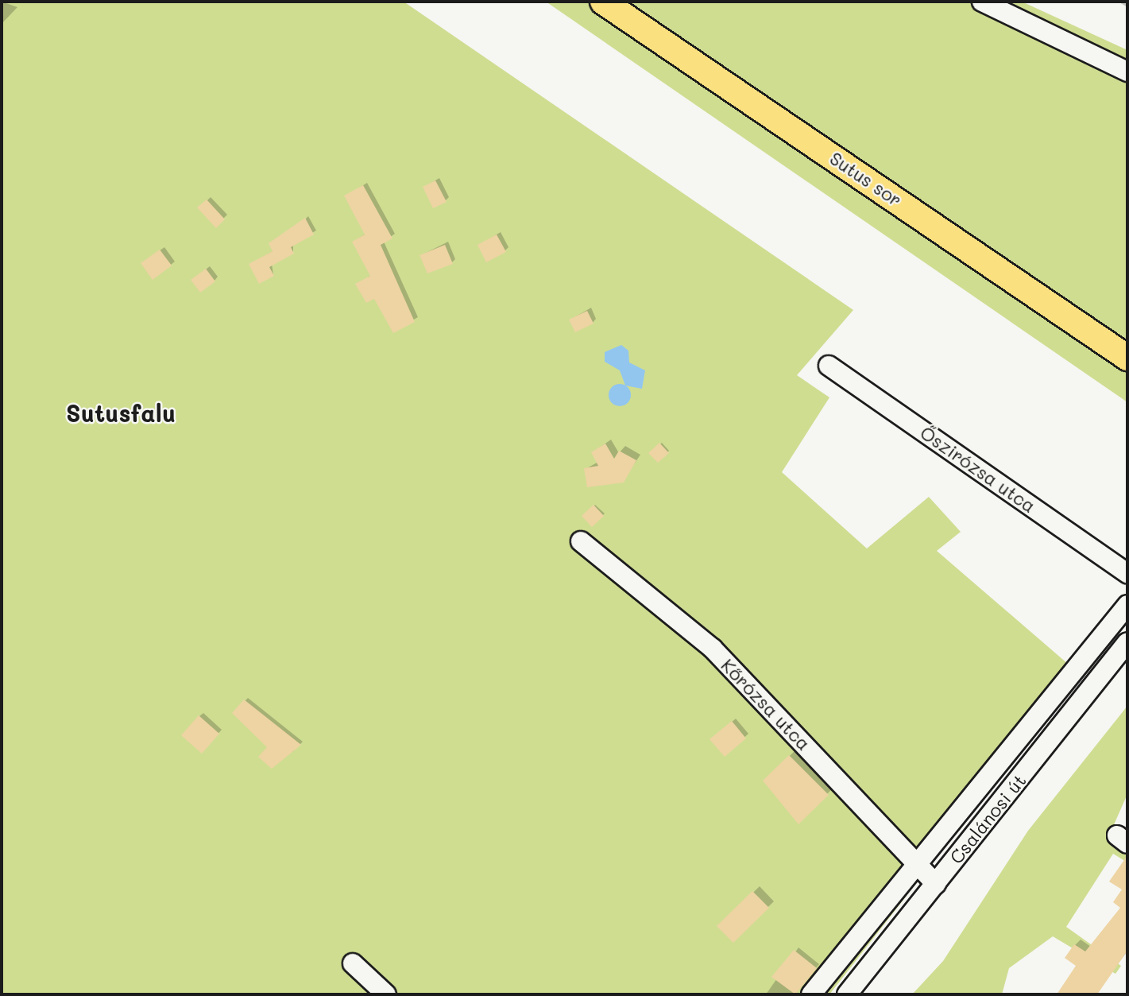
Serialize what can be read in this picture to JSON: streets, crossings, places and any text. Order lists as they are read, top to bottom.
{
  "streets": {
    "main road": ["Sutus sor"],
    "street": ["Őszirózsa utca", "Kőrózsa utca", "Csalánosi út"]
  },
  "crossings": [
    ["Kőrózsa utca", "Csalánosi út"]
  ],
  "districts": ["Sutusfalu"]
}
